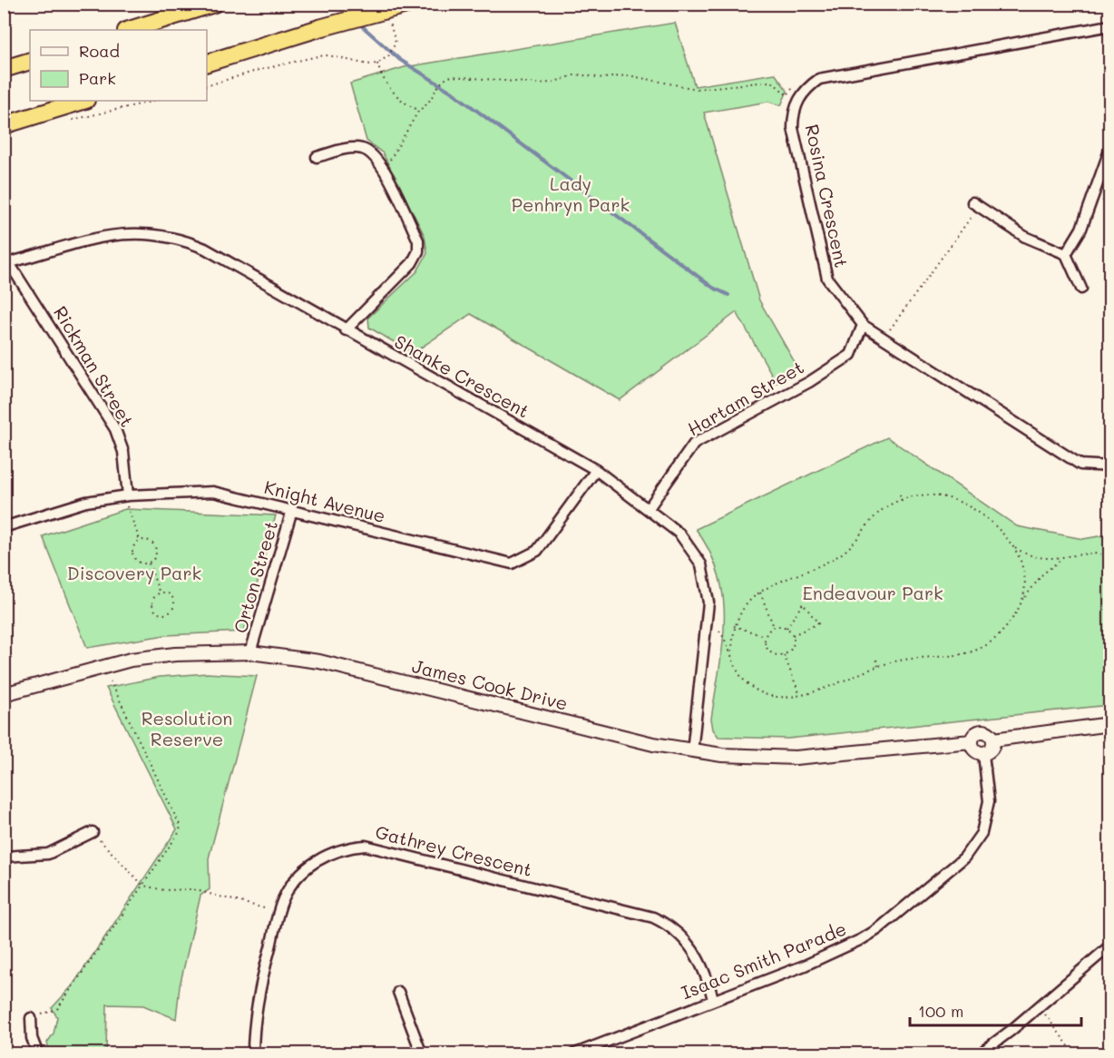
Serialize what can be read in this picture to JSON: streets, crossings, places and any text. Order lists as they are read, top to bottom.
{
  "streets": {
    "street": [
      "Rosina Crescent",
      "Rickman Street",
      "Shanke Crescent",
      "Hartam Street",
      "Knight Avenue",
      "Orton Street",
      "James Cook Drive",
      "Gathrey Crescent",
      "Isaac Smith Parade"
    ]
  },
  "crossings": [
    ["Rosina Crescent", "Hartam Street"],
    ["Rickman Street", "Shanke Crescent"],
    ["Rickman Street", "Knight Avenue"],
    ["Shanke Crescent", "Hartam Street"],
    ["Shanke Crescent", "Knight Avenue"],
    ["Shanke Crescent", "James Cook Drive"],
    ["Knight Avenue", "Orton Street"],
    ["Orton Street", "James Cook Drive"],
    ["James Cook Drive", "Isaac Smith Parade"],
    ["Gathrey Crescent", "Isaac Smith Parade"]
  ],
  "parks": [
    "Lady Penhryn Park",
    "Discovery Park",
    "Endeavour Park",
    "Resolution Reserve"
  ],
  "legend": ["Road", "Park"],
  "scale_bar": "100 m"
}
